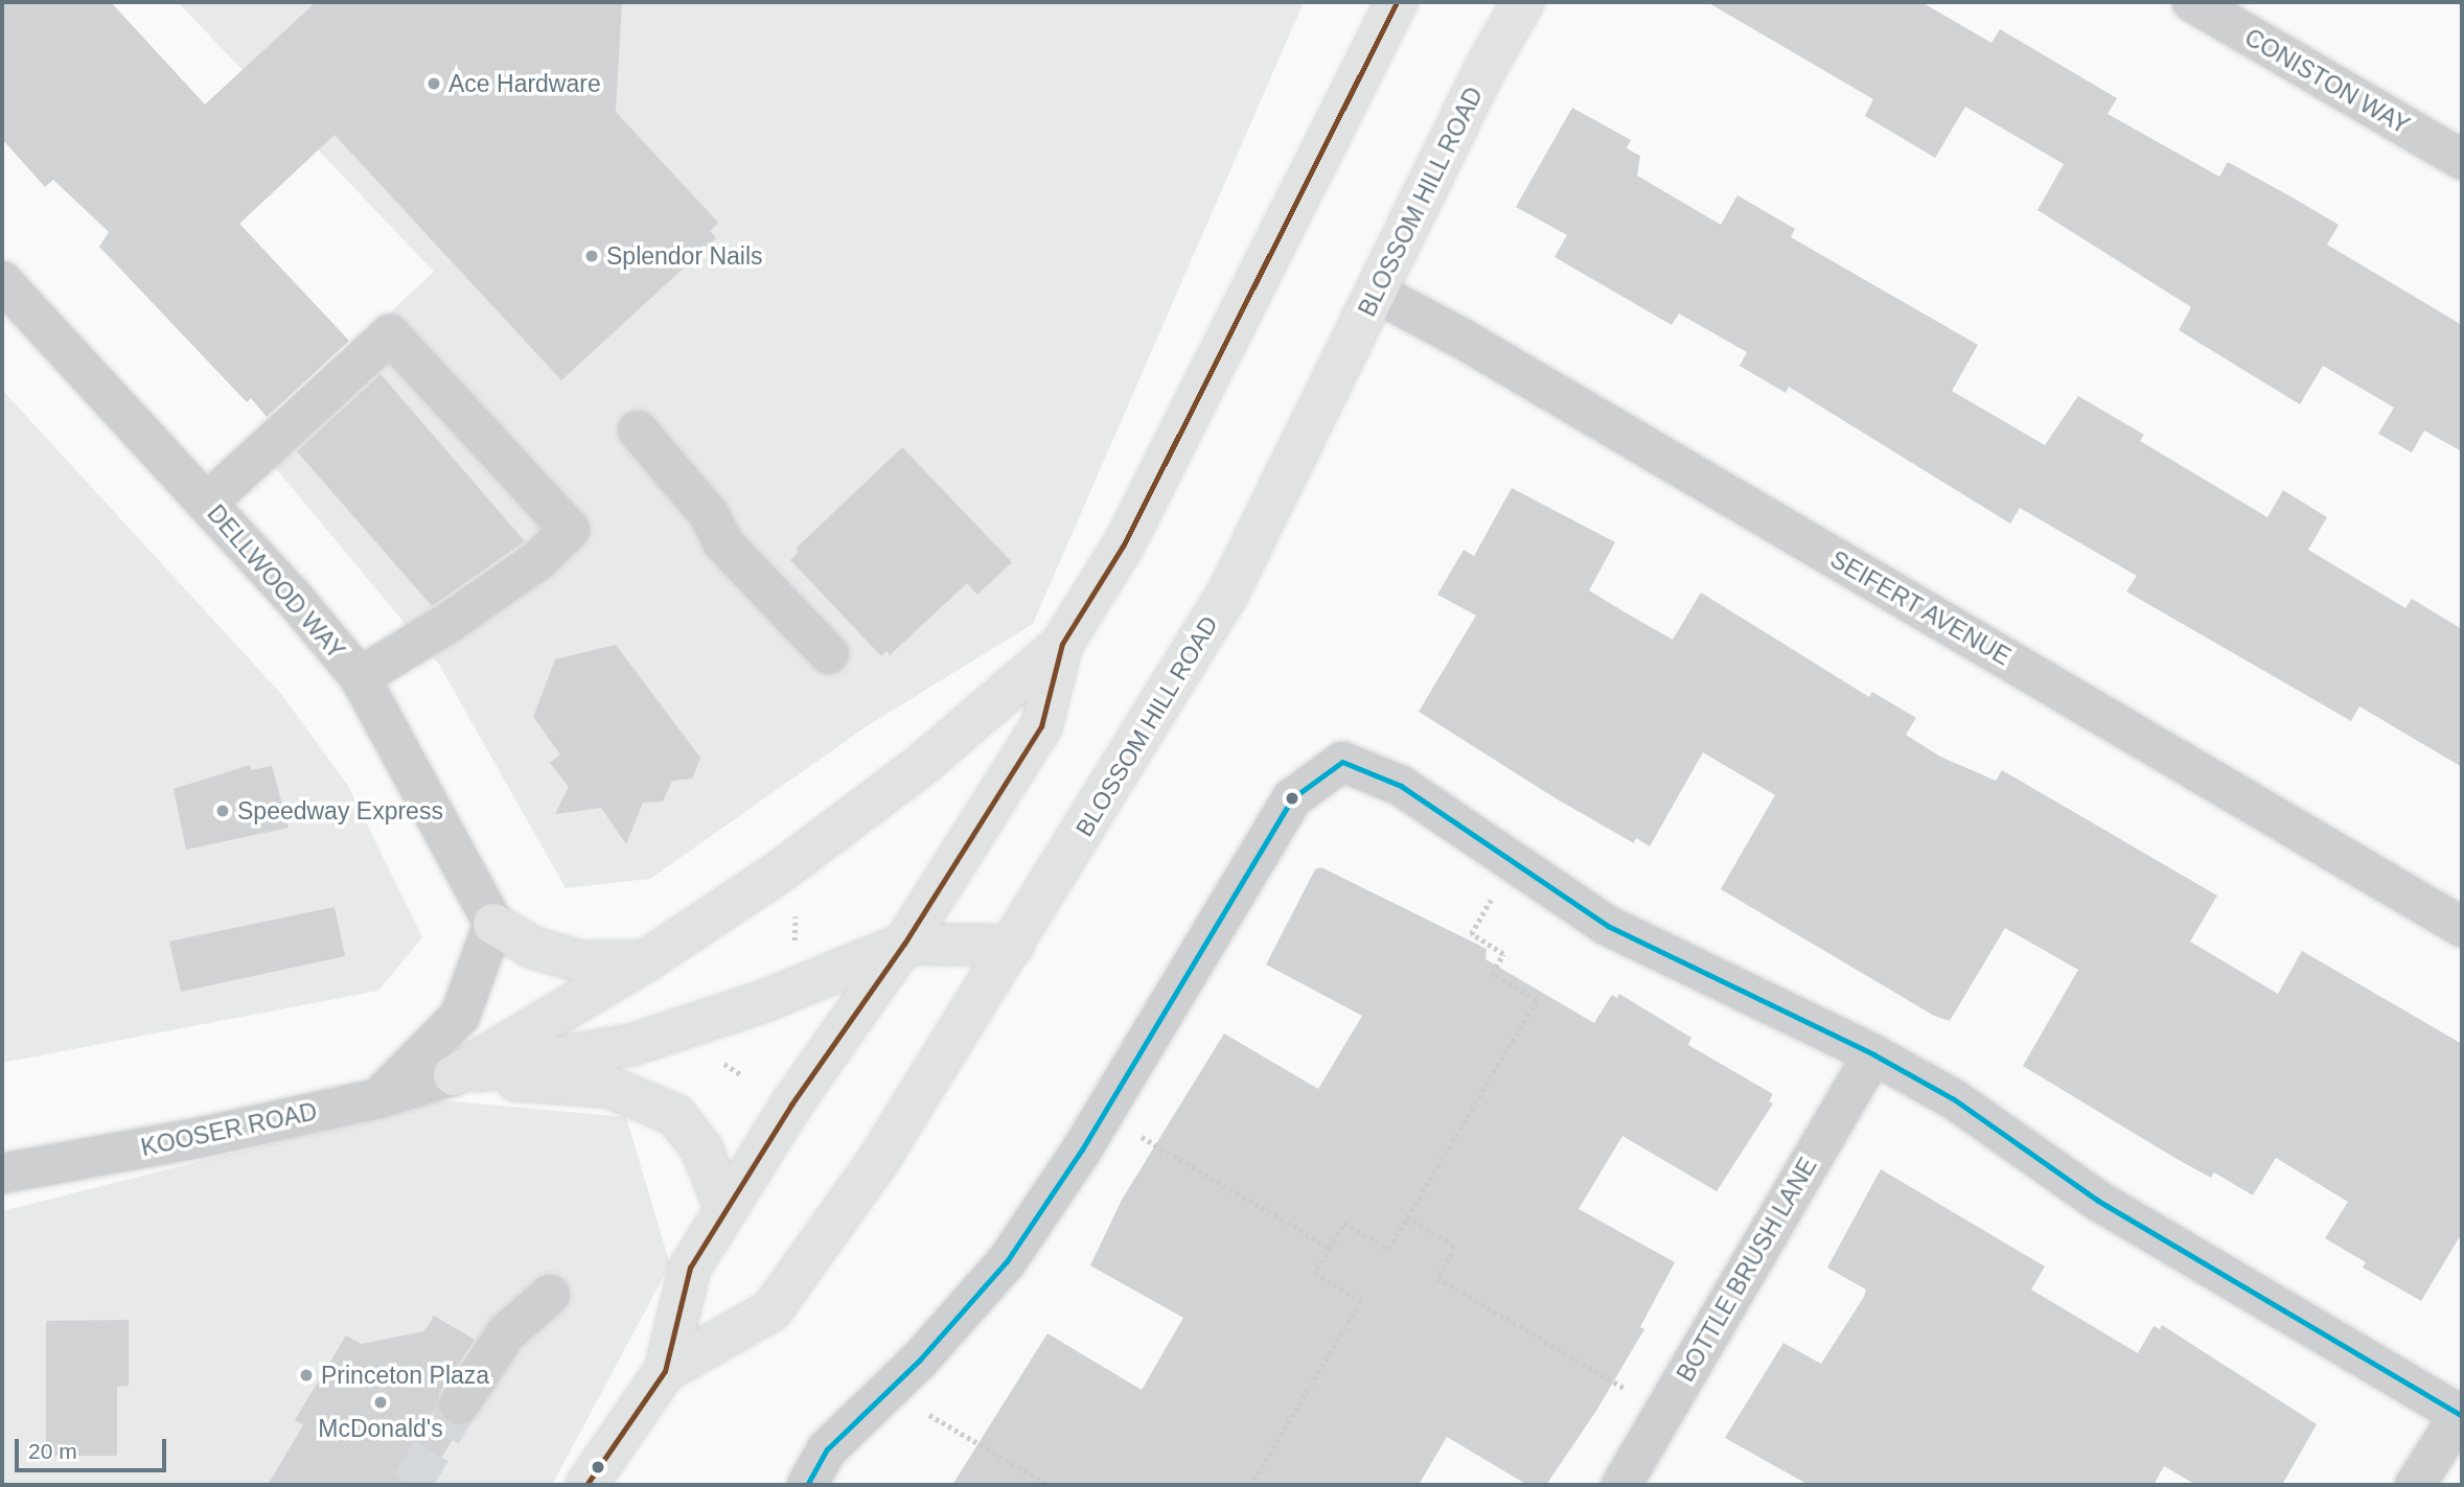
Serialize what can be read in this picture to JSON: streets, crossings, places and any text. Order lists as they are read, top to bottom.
{
  "streets": {
    "main road": ["BLOSSOM HILL ROAD"],
    "street": [
      "CONISTON WAY",
      "DELLWOOD WAY",
      "SEIFERT AVENUE",
      "KOOSER ROAD",
      "BOTTLE BRUSH LANE"
    ]
  },
  "crossings": [
    ["BLOSSOM HILL ROAD", "SEIFERT AVENUE"]
  ],
  "places": [
    "Ace Hardware",
    "Splendor Nails",
    "Speedway Express",
    "Princeton Plaza",
    "McDonald's"
  ],
  "scale_bar": "20 m"
}
